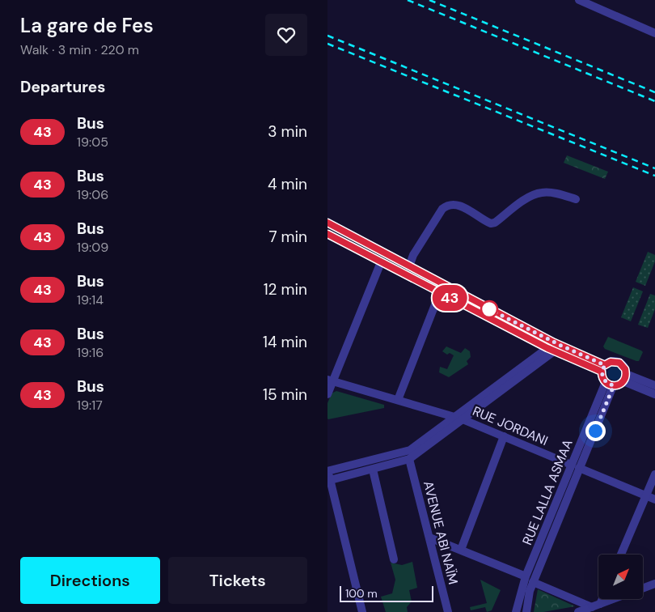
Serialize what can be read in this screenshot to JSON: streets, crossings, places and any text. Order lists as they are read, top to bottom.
{
  "streets": {
    "street": ["RUE JORDANI", "RUE LALLA ASMAA", "AVENUE ABI NAÏM"]
  },
  "crossings": [
    ["RUE JORDANI", "RUE LALLA ASMAA"]
  ],
  "lines": ["bus line 43"],
  "scale_bar": "100 m",
  "north": "top right",
  "page": {
    "heading": [
      ["La gare de Fes", "Walk · 3 min · 220 m"],
      "Departures"
    ],
    "on_map": "43",
    "list": [
      {
        "mark": "43",
        "name": "Bus",
        "note": "19:05",
        "value": "3 min"
      },
      {
        "mark": "43",
        "name": "Bus",
        "note": "19:06",
        "value": "4 min"
      },
      {
        "mark": "43",
        "name": "Bus",
        "note": "19:09",
        "value": "7 min"
      },
      {
        "mark": "43",
        "name": "Bus",
        "note": "19:14",
        "value": "12 min"
      },
      {
        "mark": "43",
        "name": "Bus",
        "note": "19:16",
        "value": "14 min"
      },
      {
        "mark": "43",
        "name": "Bus",
        "note": "19:17",
        "value": "15 min"
      }
    ],
    "buttons": ["Directions", "Tickets"],
    "scale": "100 m"
  }
}
